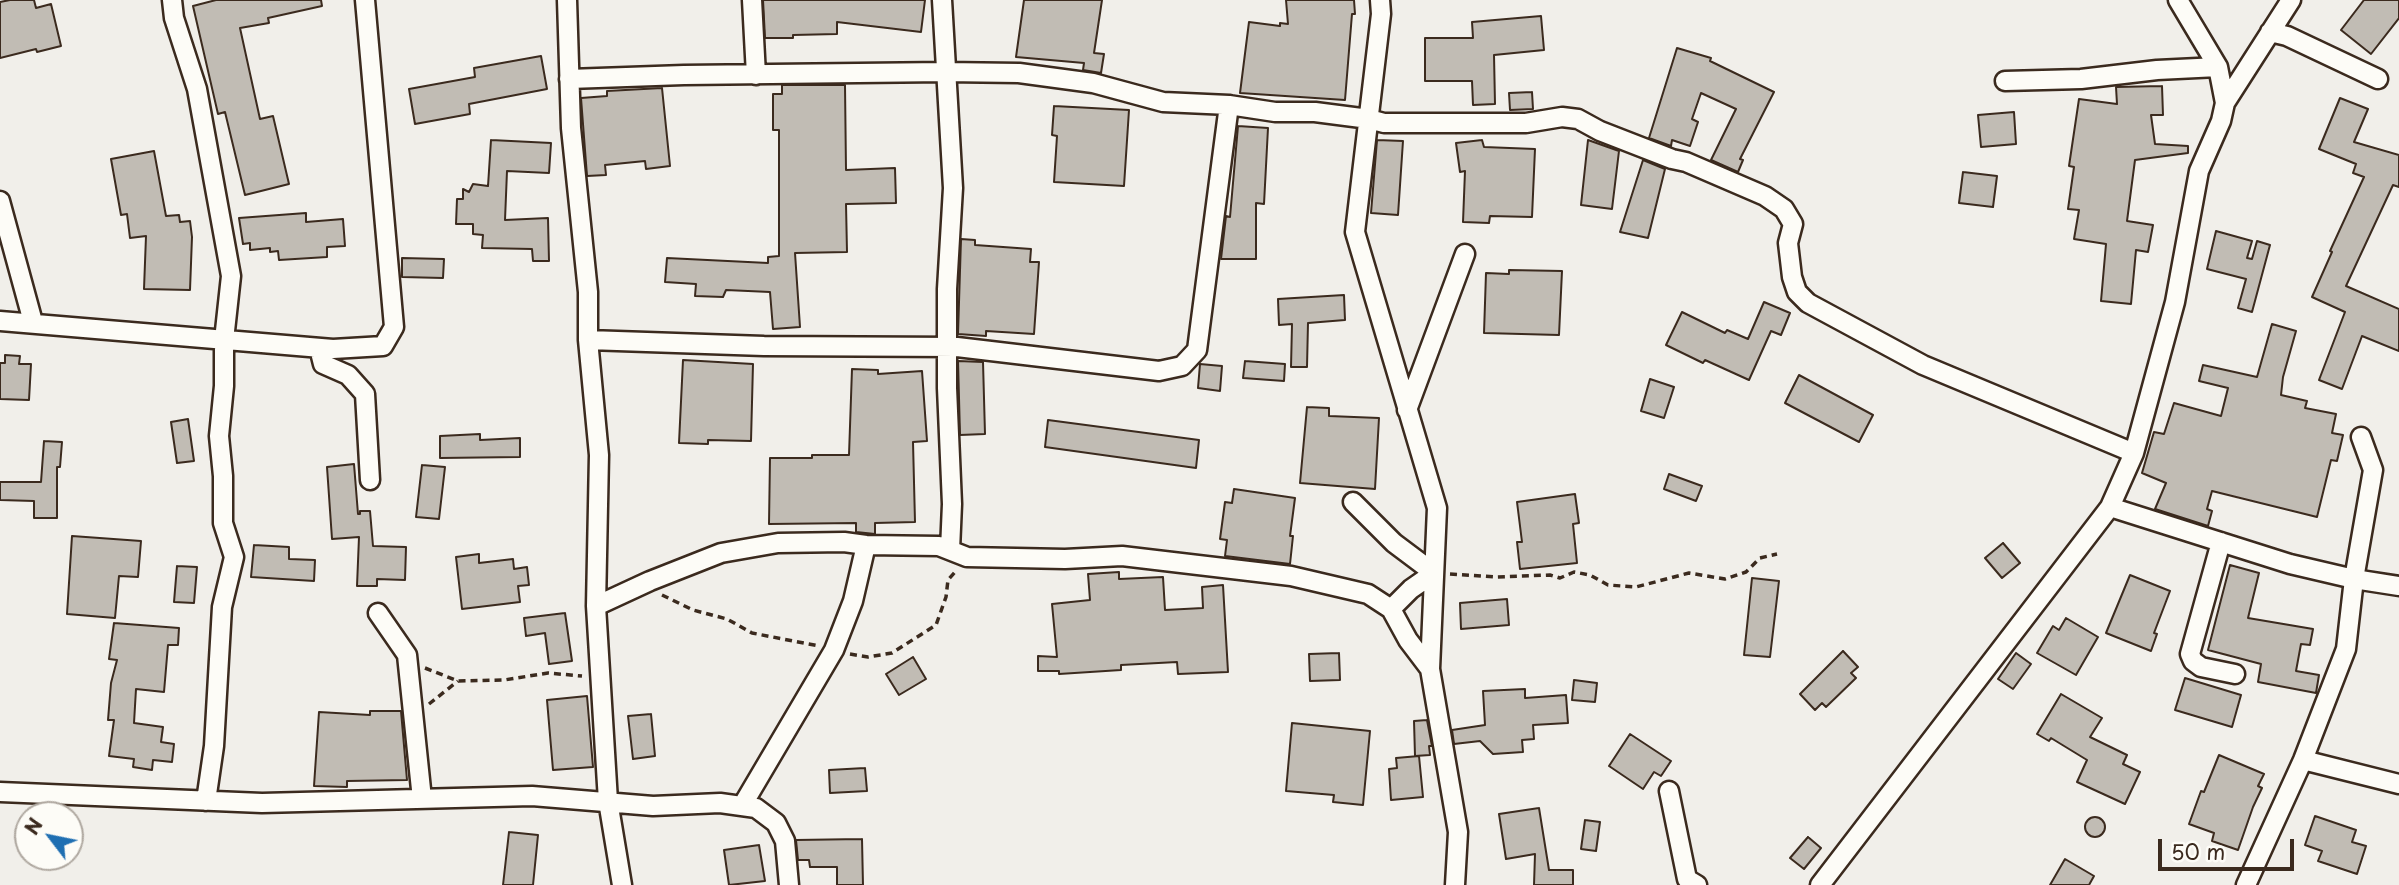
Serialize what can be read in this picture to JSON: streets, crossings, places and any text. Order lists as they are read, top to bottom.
{
  "scale_bar": "50 m",
  "north": "top left"
}
